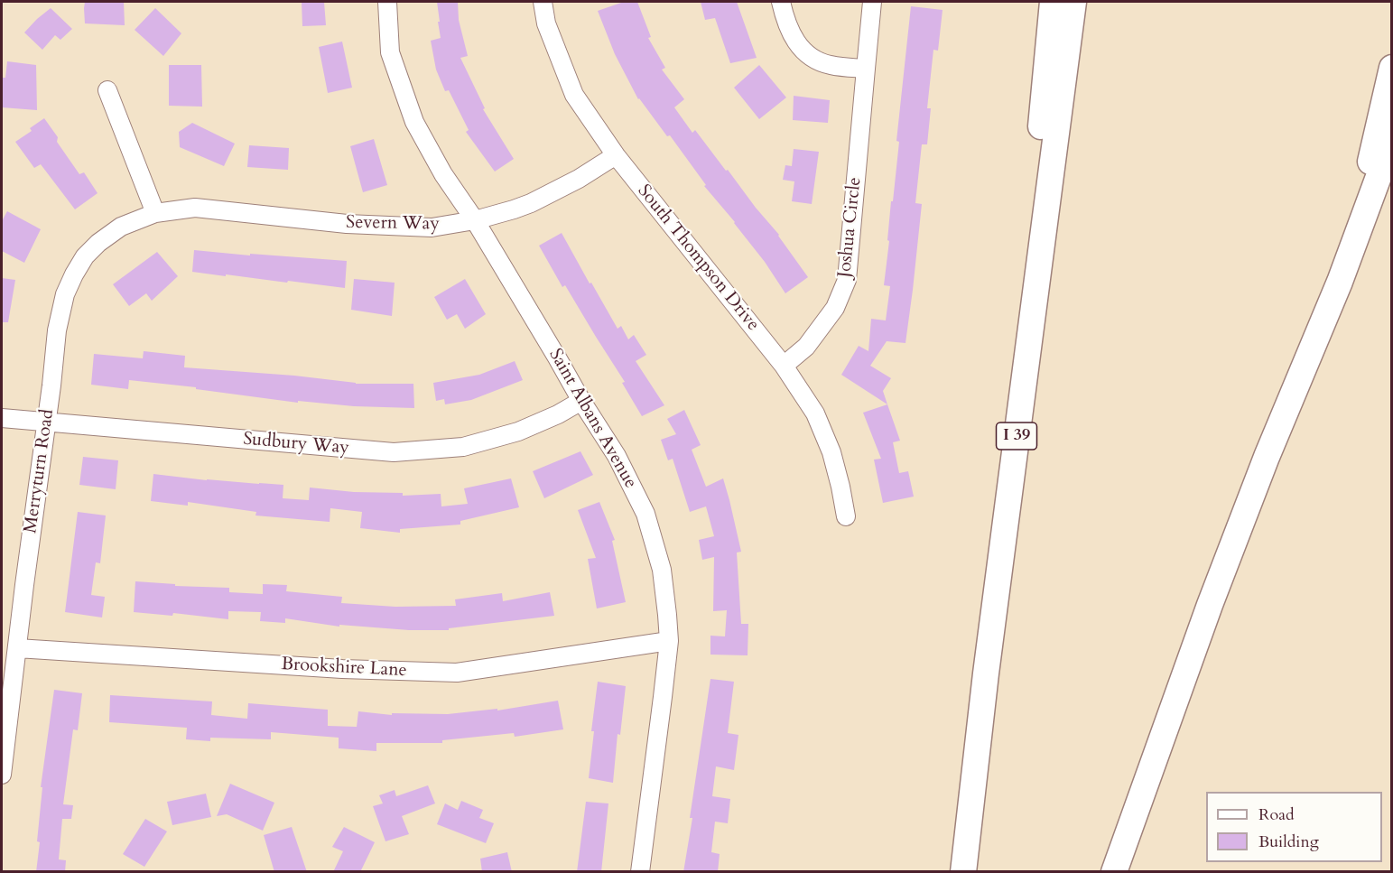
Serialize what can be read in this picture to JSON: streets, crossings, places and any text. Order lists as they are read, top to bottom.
{
  "streets": {
    "highway": ["I 39"],
    "street": [
      "Severn Way",
      "Joshua Circle",
      "South Thompson Drive",
      "Saint Albans Avenue",
      "Sudbury Way",
      "Merryturn Road",
      "Brookshire Lane"
    ]
  },
  "crossings": [
    ["Severn Way", "South Thompson Drive"],
    ["Severn Way", "Saint Albans Avenue"],
    ["Severn Way", "Merryturn Road"],
    ["Joshua Circle", "South Thompson Drive"],
    ["Saint Albans Avenue", "Sudbury Way"],
    ["Saint Albans Avenue", "Brookshire Lane"],
    ["Sudbury Way", "Merryturn Road"],
    ["Merryturn Road", "Brookshire Lane"]
  ],
  "legend": ["Road", "Building"]
}
